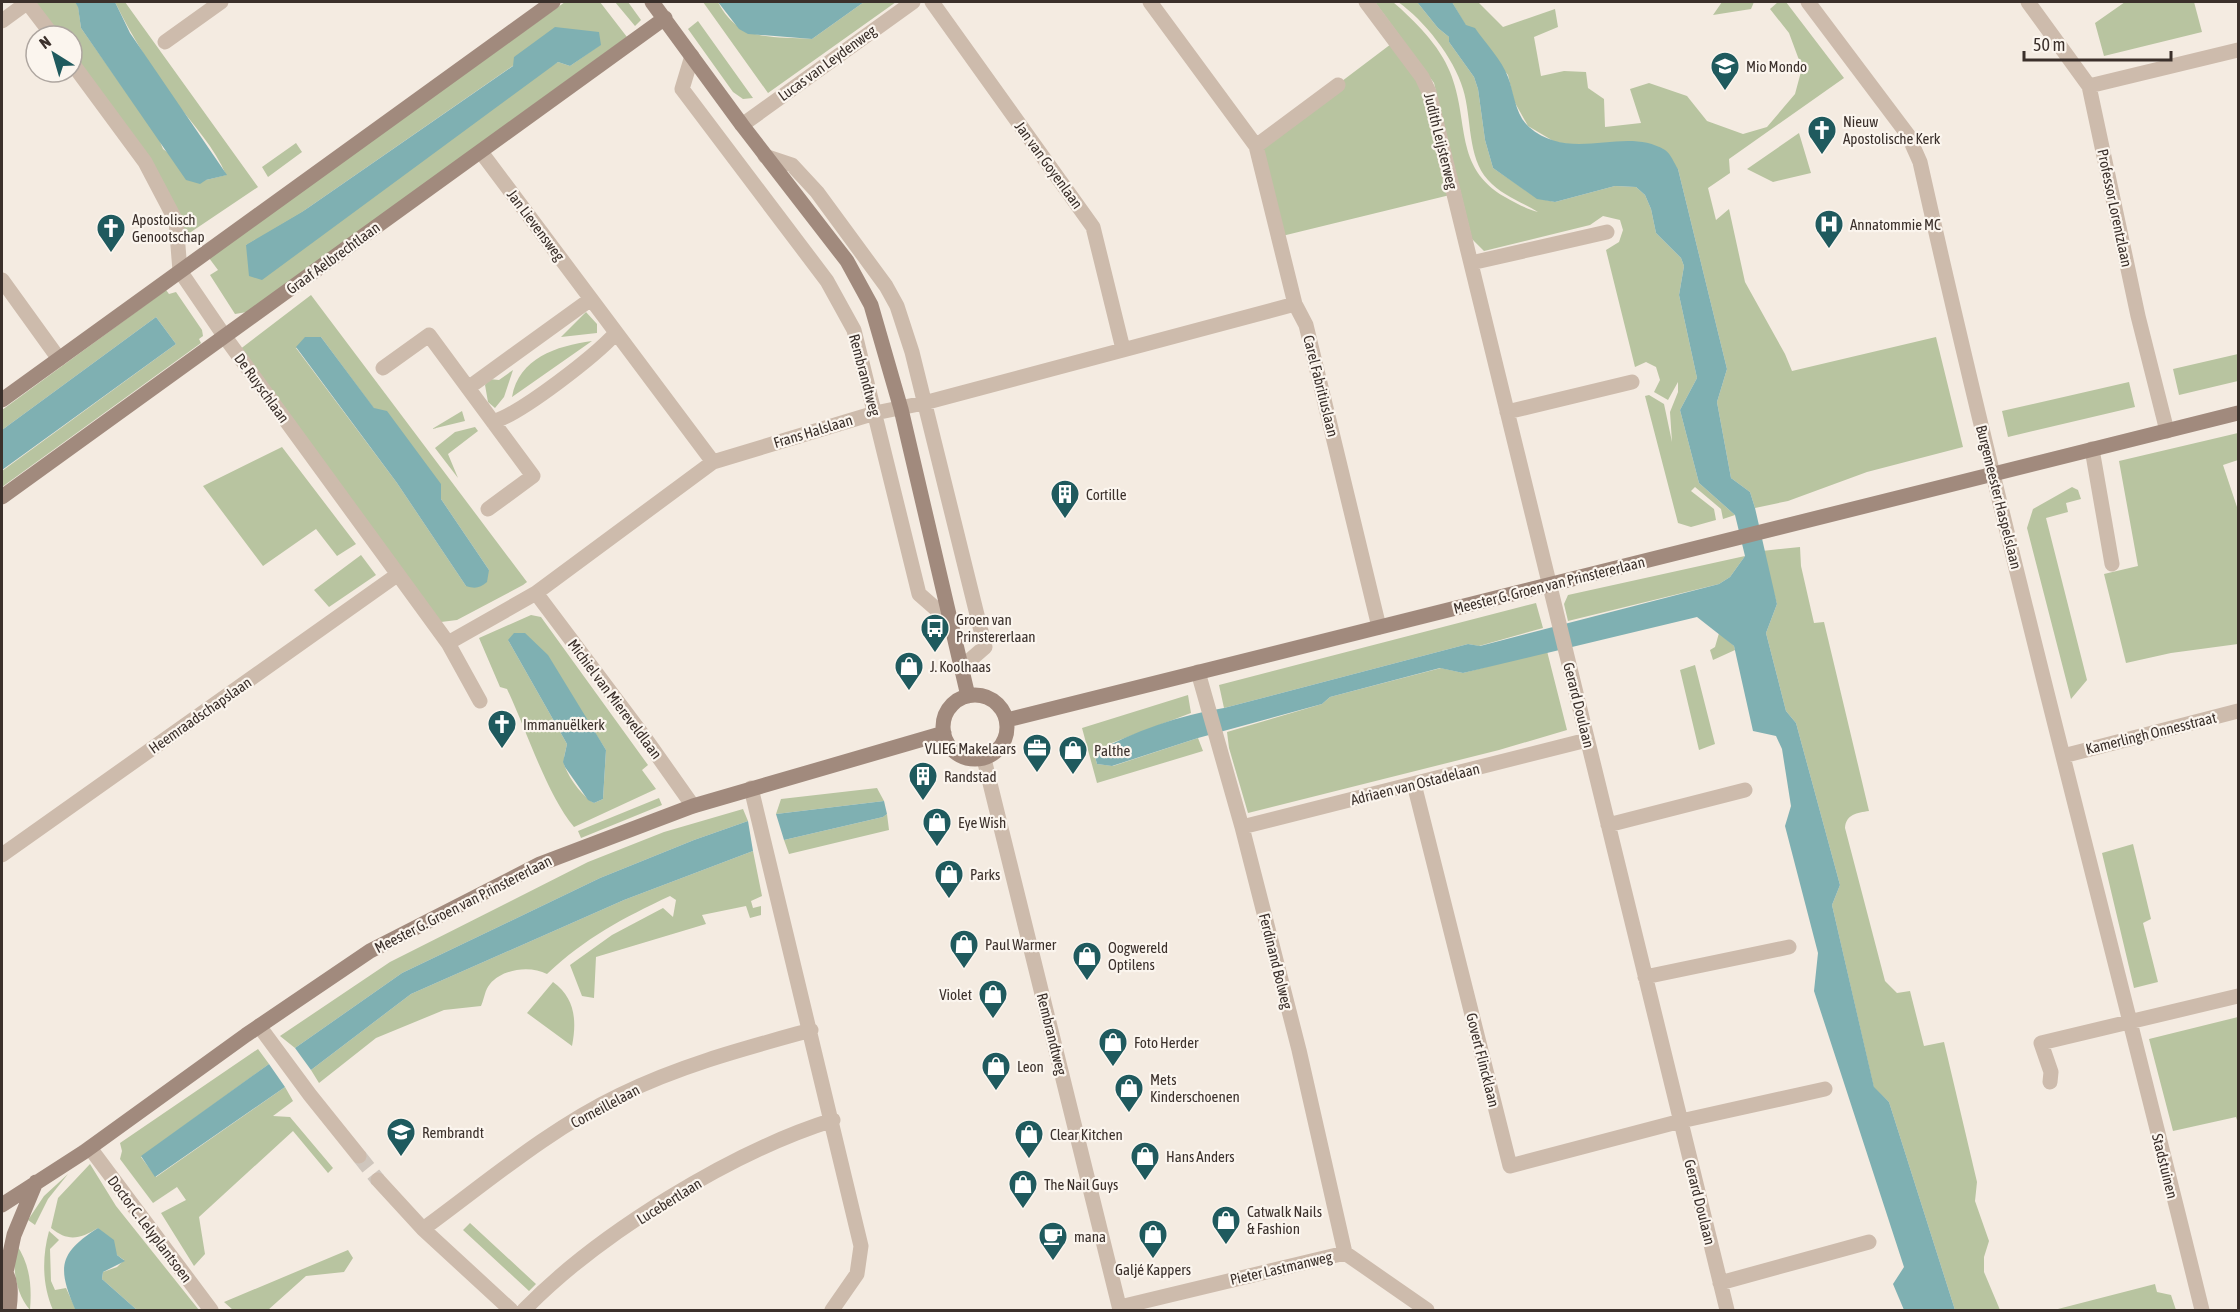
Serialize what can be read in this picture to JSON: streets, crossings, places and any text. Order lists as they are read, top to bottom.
{
  "streets": {
    "street": [
      "Lucas van Leydenweg",
      "Judith Leijsterweg",
      "Jan van Goyenlaan",
      "Professor Lorentzlaan",
      "Jan Lievensweg",
      "Graaf Aelbrechtlaan",
      "Rembrandtweg",
      "Carel Fabritiuslaan",
      "De Ruyschlaan",
      "Frans Halslaan",
      "Burgemeester Haspelslaan",
      "Meester G. Groen van Prinstererlaan",
      "Michiel van Miereveldlaan",
      "Gerard Doulaan",
      "Heemraadschapslaan",
      "Kamerlingh Onnesstraat",
      "Adriaen van Ostadelaan",
      "Ferdinand Bolweg",
      "Govert Flincklaan",
      "Corneillelaan",
      "Stadstuinen",
      "Lucebertlaan",
      "Doctor C. Lelyplantsoen",
      "Pieter Lastmanweg"
    ]
  },
  "crossings": [
    ["Lucas van Leydenweg", "Rembrandtweg"],
    ["Judith Leijsterweg", "Meester G. Groen van Prinstererlaan"],
    ["Judith Leijsterweg", "Gerard Doulaan"],
    ["Jan van Goyenlaan", "Frans Halslaan"],
    ["Professor Lorentzlaan", "Meester G. Groen van Prinstererlaan"],
    ["Jan Lievensweg", "Graaf Aelbrechtlaan"],
    ["Jan Lievensweg", "Frans Halslaan"],
    ["Graaf Aelbrechtlaan", "Rembrandtweg"],
    ["Graaf Aelbrechtlaan", "De Ruyschlaan"],
    ["Rembrandtweg", "Frans Halslaan"],
    ["Rembrandtweg", "Meester G. Groen van Prinstererlaan"],
    ["Rembrandtweg", "Pieter Lastmanweg"],
    ["Carel Fabritiuslaan", "Frans Halslaan"],
    ["Carel Fabritiuslaan", "Meester G. Groen van Prinstererlaan"],
    ["De Ruyschlaan", "Frans Halslaan"],
    ["De Ruyschlaan", "Heemraadschapslaan"],
    ["Frans Halslaan", "Michiel van Miereveldlaan"],
    ["Burgemeester Haspelslaan", "Meester G. Groen van Prinstererlaan"],
    ["Burgemeester Haspelslaan", "Kamerlingh Onnesstraat"],
    ["Burgemeester Haspelslaan", "Stadstuinen"],
    ["Meester G. Groen van Prinstererlaan", "Michiel van Miereveldlaan"],
    ["Meester G. Groen van Prinstererlaan", "Gerard Doulaan"],
    ["Meester G. Groen van Prinstererlaan", "Ferdinand Bolweg"],
    ["Meester G. Groen van Prinstererlaan", "Doctor C. Lelyplantsoen"],
    ["Gerard Doulaan", "Adriaen van Ostadelaan"],
    ["Gerard Doulaan", "Govert Flincklaan"],
    ["Adriaen van Ostadelaan", "Ferdinand Bolweg"],
    ["Adriaen van Ostadelaan", "Govert Flincklaan"],
    ["Ferdinand Bolweg", "Pieter Lastmanweg"]
  ],
  "places": {
    "school or university": ["Mio Mondo", "Rembrandt"],
    "church": ["Nieuw Apostolische Kerk", "Apostolisch Genootschap", "Immanuëlkerk"],
    "hospital": ["Annatommie MC"],
    "building": ["Cortille", "Randstad"],
    "bus stop": ["Groen van Prinstererlaan"],
    "shop": [
      "J. Koolhaas",
      "Palthe",
      "Eye Wish",
      "Parks",
      "Paul Warmer",
      "Oogwereld Optilens",
      "Violet",
      "Foto Herder",
      "Leon",
      "Mets Kinderschoenen",
      "Clear Kitchen",
      "Hans Anders",
      "The Nail Guys",
      "Catwalk Nails & Fashion",
      "Galjé Kappers"
    ],
    "office": ["VLIEG Makelaars"],
    "cafe": ["mana"]
  },
  "scale_bar": "50 m",
  "north": "top left"
}
